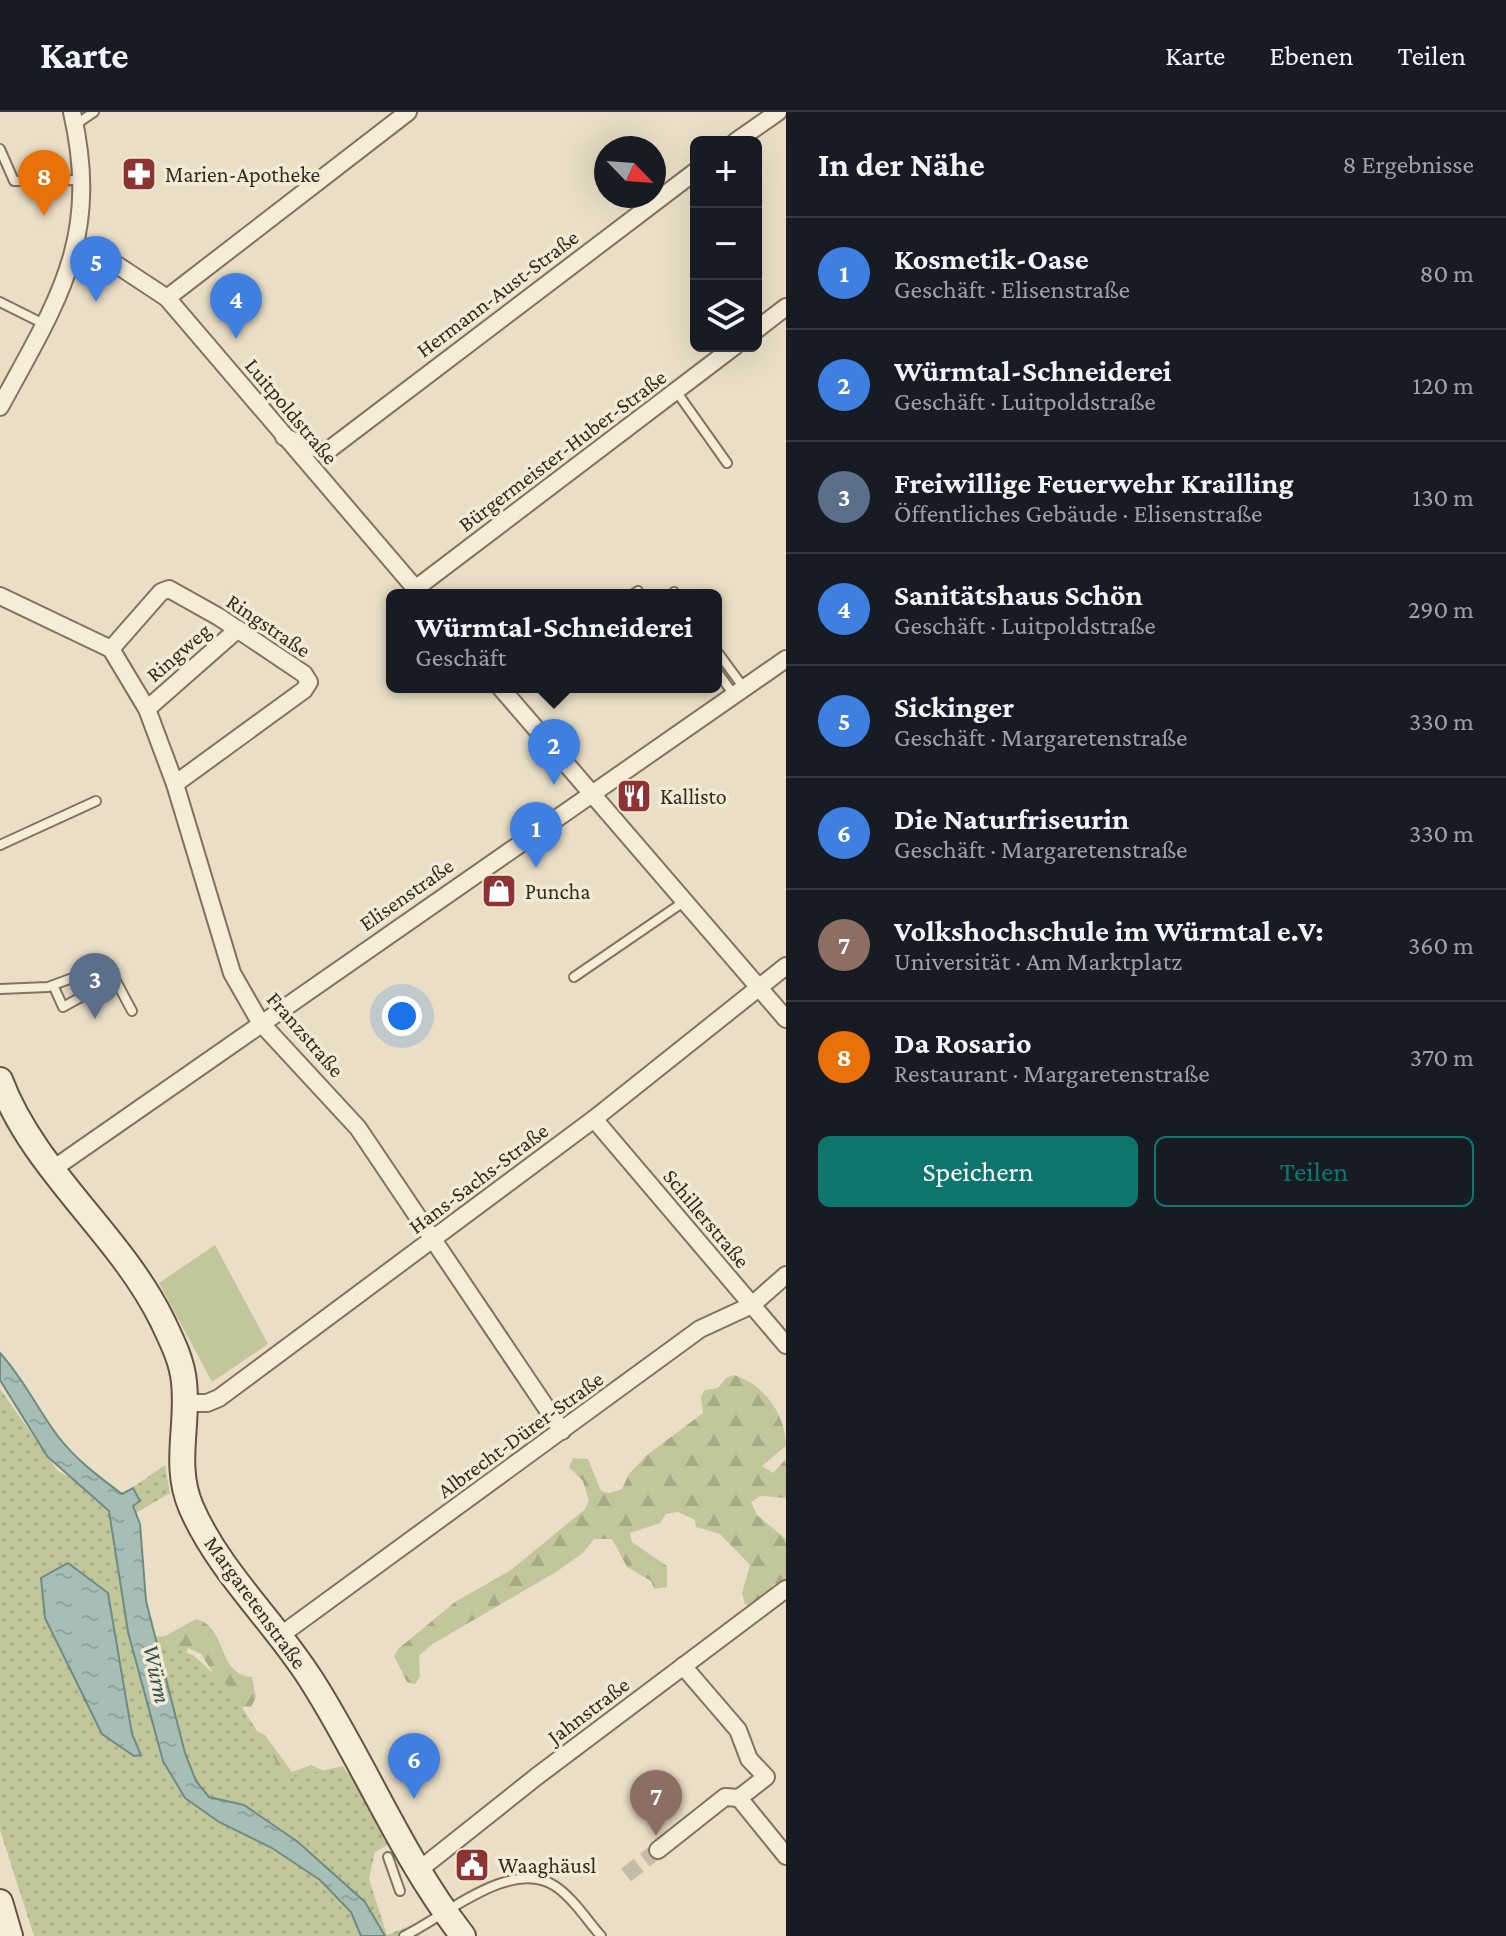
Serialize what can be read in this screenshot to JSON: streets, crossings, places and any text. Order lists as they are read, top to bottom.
{
  "streets": {
    "street": [
      "Hermann-Aust-Straße",
      "Luitpoldstraße",
      "Bürgermeister-Huber-Straße",
      "Ringstraße",
      "Ringweg",
      "Elisenstraße",
      "Franzstraße",
      "Hans-Sachs-Straße",
      "Schillerstraße",
      "Albrecht-Dürer-Straße",
      "Margaretenstraße",
      "Jahnstraße"
    ]
  },
  "crossings": [
    ["Ringstraße", "Ringweg"],
    ["Ringstraße", "Franzstraße"],
    ["Ringweg", "Franzstraße"],
    ["Elisenstraße", "Franzstraße"],
    ["Elisenstraße", "Margaretenstraße"],
    ["Franzstraße", "Hans-Sachs-Straße"],
    ["Franzstraße", "Albrecht-Dürer-Straße"],
    ["Hans-Sachs-Straße", "Schillerstraße"],
    ["Hans-Sachs-Straße", "Margaretenstraße"],
    ["Schillerstraße", "Albrecht-Dürer-Straße"],
    ["Albrecht-Dürer-Straße", "Margaretenstraße"],
    ["Margaretenstraße", "Jahnstraße"]
  ],
  "water": ["Würm"],
  "places": {
    "pharmacy": ["Marien-Apotheke"],
    "restaurant": ["Kallisto"],
    "shop": ["Puncha"],
    "public building": ["Waaghäusl"]
  },
  "north": "bottom right",
  "page": {
    "header": "Karte",
    "nav": ["Karte", "Ebenen", "Teilen"],
    "heading": ["In der Nähe", "8 Ergebnisse"],
    "map_buttons": ["+", "−"],
    "pins": [
      "8",
      "5",
      "4",
      "2",
      "1",
      "3",
      "6",
      "7"
    ],
    "list": [
      {
        "mark": "1",
        "name": "Kosmetik-Oase",
        "note": "Geschäft · Elisenstraße",
        "value": "80 m"
      },
      {
        "mark": "2",
        "name": "Würmtal-Schneiderei",
        "note": "Geschäft · Luitpoldstraße",
        "value": "120 m"
      },
      {
        "mark": "3",
        "name": "Freiwillige Feuerwehr Krailling",
        "note": "Öffentliches Gebäude · Elisenstraße",
        "value": "130 m"
      },
      {
        "mark": "4",
        "name": "Sanitätshaus Schön",
        "note": "Geschäft · Luitpoldstraße",
        "value": "290 m"
      },
      {
        "mark": "5",
        "name": "Sickinger",
        "note": "Geschäft · Margaretenstraße",
        "value": "330 m"
      },
      {
        "mark": "6",
        "name": "Die Naturfriseurin",
        "note": "Geschäft · Margaretenstraße",
        "value": "330 m"
      },
      {
        "mark": "7",
        "name": "Volkshochschule im Würmtal e.V:",
        "note": "Universität · Am Marktplatz",
        "value": "360 m"
      },
      {
        "mark": "8",
        "name": "Da Rosario",
        "note": "Restaurant · Margaretenstraße",
        "value": "370 m"
      }
    ],
    "popup": ["Würmtal-Schneiderei", "Geschäft"],
    "buttons": ["Speichern", "Teilen"]
  }
}
